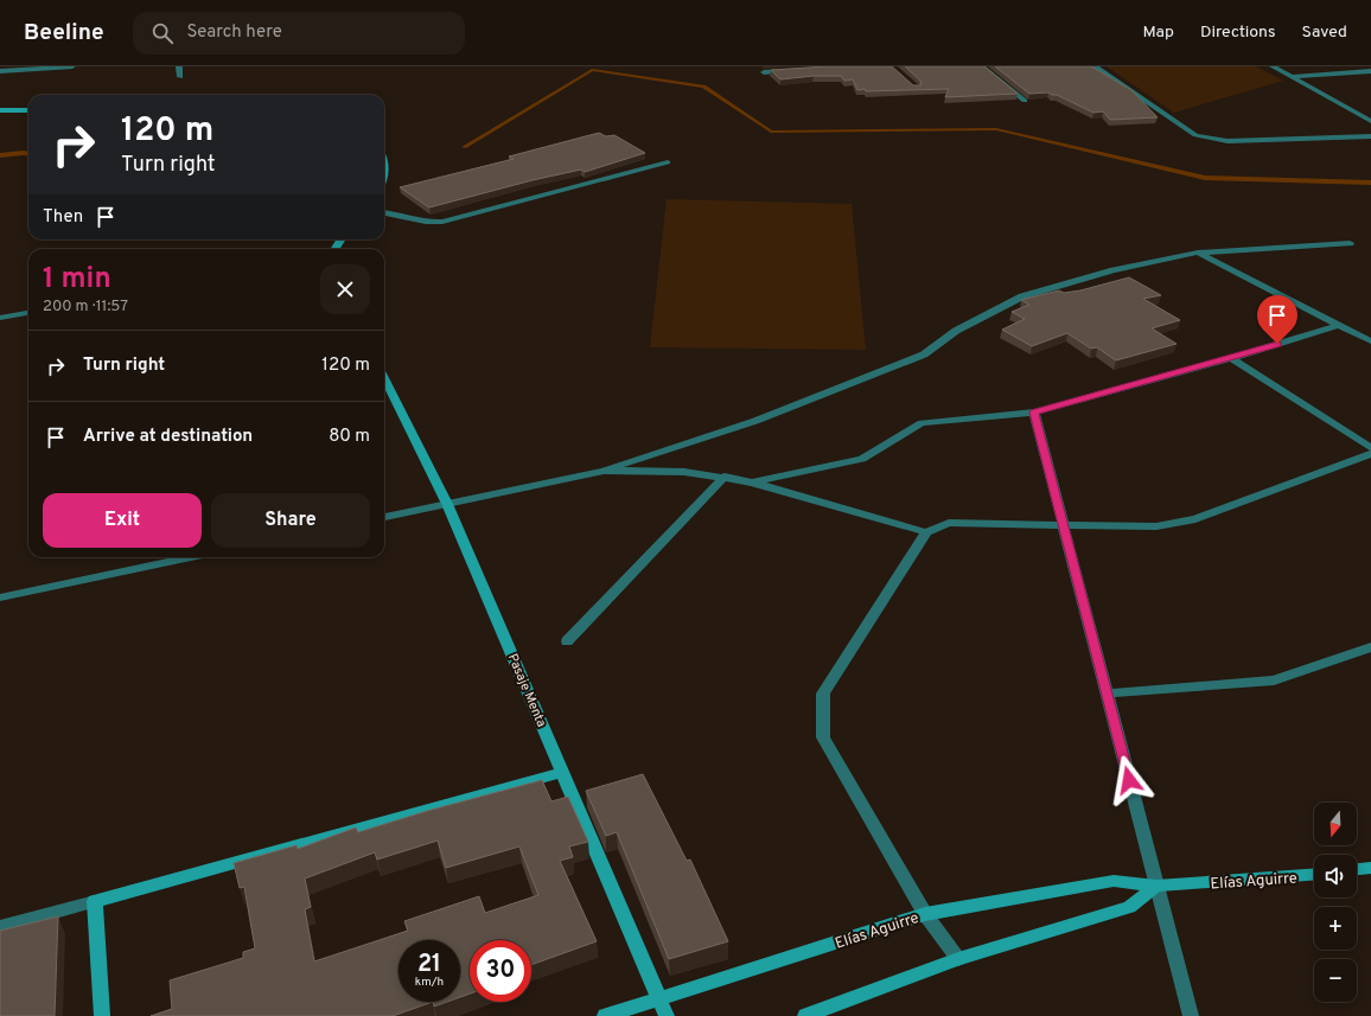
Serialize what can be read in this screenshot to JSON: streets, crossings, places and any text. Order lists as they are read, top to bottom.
{
  "streets": {
    "street": ["Pasaje Menta", "Elías Aguirre"]
  },
  "crossings": [
    ["Pasaje Menta", "Elías Aguirre"]
  ],
  "north": "bottom",
  "page": {
    "header": "Beeline",
    "search": "Search here",
    "nav": ["Map", "Directions", "Saved"],
    "turn": ["120 m", "Turn right"],
    "then": "Then",
    "heading": ["1 min", "200 m · 11:57"],
    "list": [
      {
        "name": "Turn right",
        "value": "120 m"
      },
      {
        "name": "Arrive at destination",
        "value": "80 m"
      }
    ],
    "buttons": ["Exit", "Share"],
    "map_buttons": ["+", "−"],
    "speed": "21 km/h",
    "limit": "30"
  }
}
